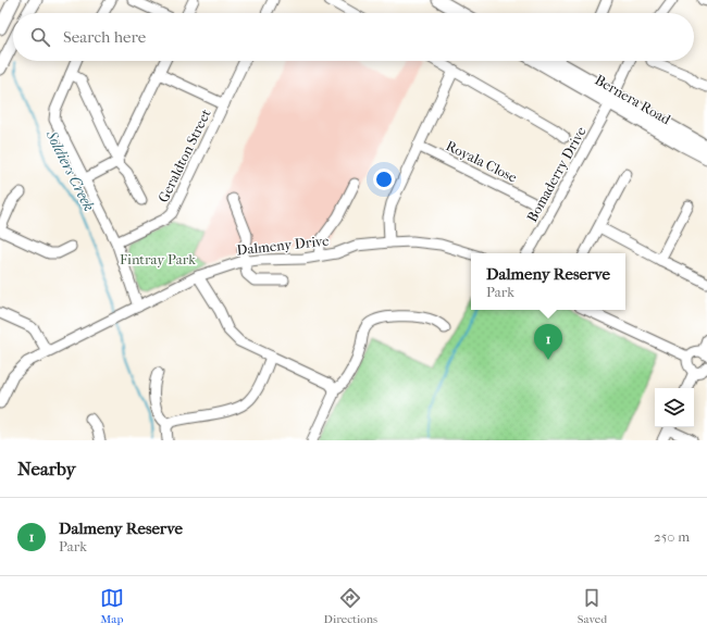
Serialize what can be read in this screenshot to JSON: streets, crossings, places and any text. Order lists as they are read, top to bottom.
{
  "streets": {
    "main road": ["Bernera Road"],
    "street": [
      "Geraldton Street",
      "Royala Close",
      "Bomaderry Drive",
      "Dalmeny Drive"
    ]
  },
  "crossings": [
    ["Bernera Road", "Bomaderry Drive"]
  ],
  "water": ["Soldiers Creek"],
  "parks": ["Fintray Park"],
  "page": {
    "search": "Search here",
    "popup": ["Dalmeny Reserve", "Park"],
    "pins": "1",
    "heading": "Nearby",
    "list": [
      {
        "mark": "1",
        "name": "Dalmeny Reserve",
        "note": "Park",
        "value": "250 m"
      }
    ],
    "nav": ["Map", "Directions", "Saved"]
  }
}
